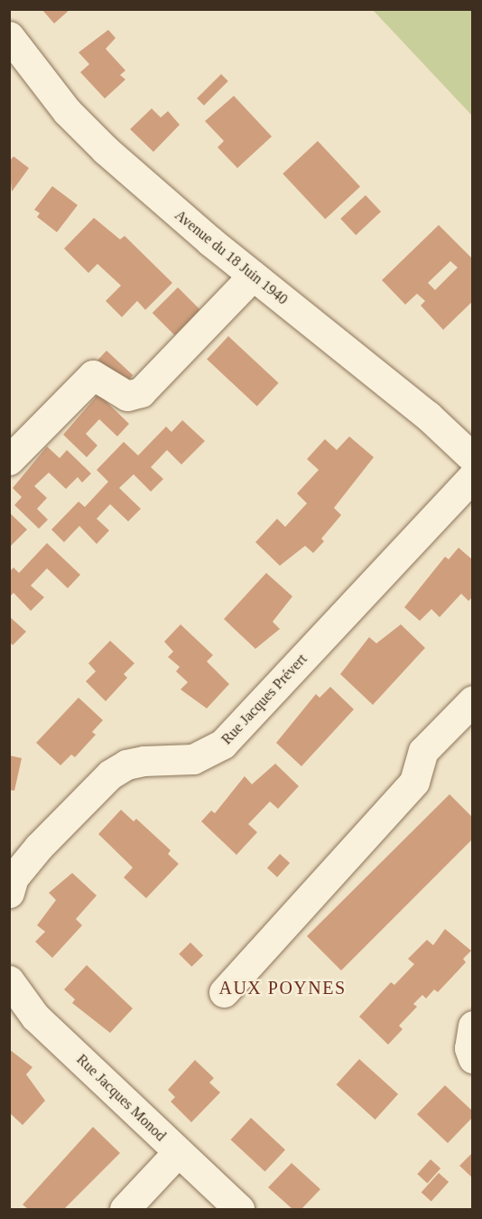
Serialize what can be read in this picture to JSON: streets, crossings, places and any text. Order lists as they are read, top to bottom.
{
  "streets": {
    "street": ["Avenue du 18 Juin 1940", "Rue Jacques Prévert", "Rue Jacques Monod"]
  },
  "crossings": [
    ["Avenue du 18 Juin 1940", "Rue Jacques Prévert"]
  ],
  "districts": ["AUX POYNES"]
}
